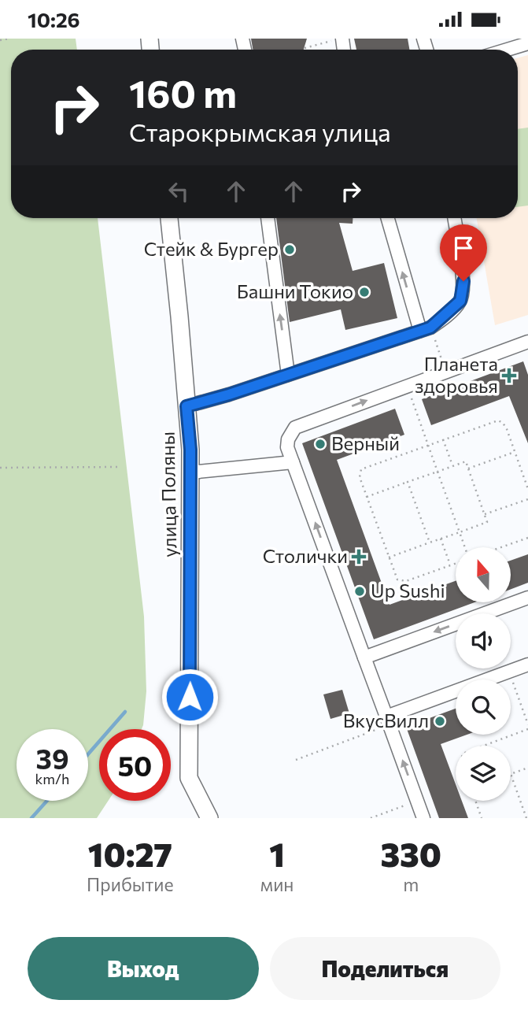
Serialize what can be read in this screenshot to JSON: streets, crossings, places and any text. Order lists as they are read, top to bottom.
{
  "streets": {
    "main road": ["улица Поляны"]
  },
  "places": {
    "other": [
      "Стейк & Бургер",
      "Башни Токио",
      "Верный",
      "Up Sushi",
      "ВкусВилл"
    ],
    "health": ["Планета здоровья", "Столички"]
  },
  "north": "top",
  "page": {
    "status": "10:26",
    "turn": ["160 m", "Старокрымская улица"],
    "speed": "39 km/h",
    "limit": "50",
    "eta": [
      "10:27",
      "Прибытие",
      "1",
      "мин",
      "330",
      "m"
    ],
    "buttons": ["Выход", "Поделиться"]
  }
}
